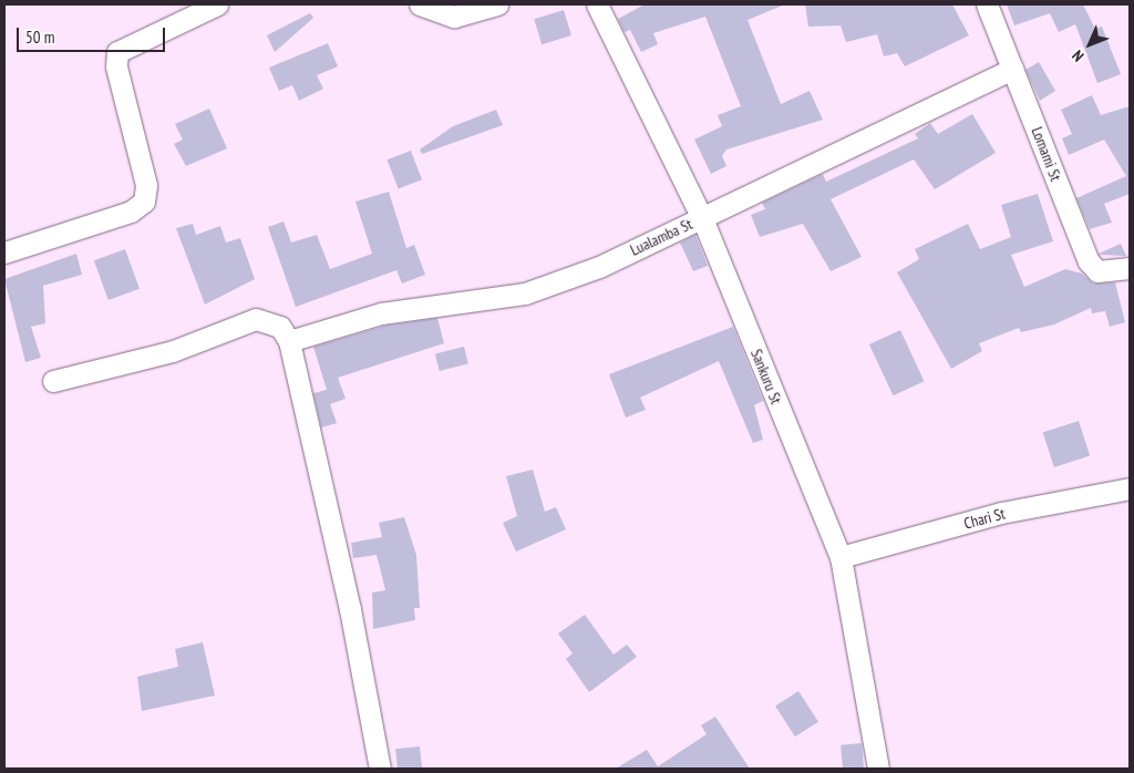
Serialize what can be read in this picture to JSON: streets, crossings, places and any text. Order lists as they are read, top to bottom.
{
  "streets": {
    "street": [
      "Lomami St",
      "Lualamba St",
      "Sankuru St",
      "Chari St"
    ]
  },
  "crossings": [
    ["Lomami St", "Lualamba St"],
    ["Lualamba St", "Sankuru St"],
    ["Sankuru St", "Chari St"]
  ],
  "scale_bar": "50 m",
  "north": "bottom left"
}
